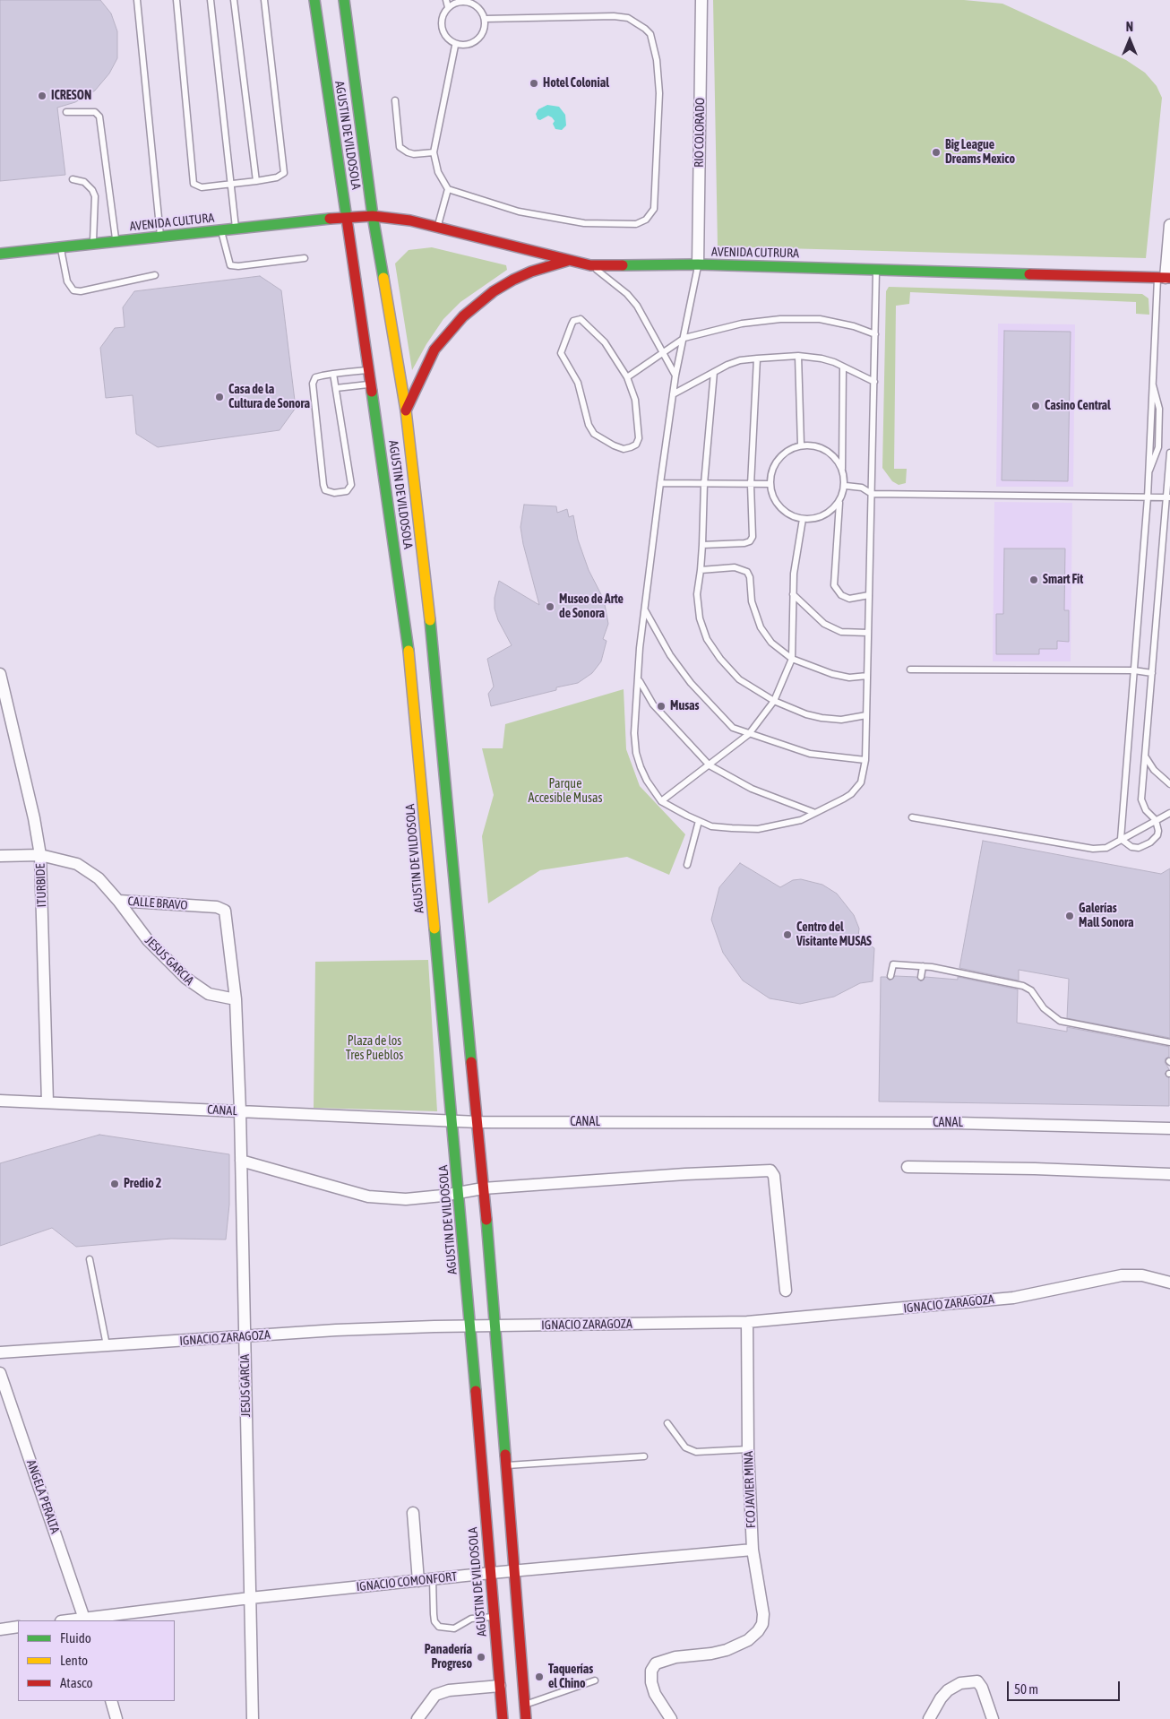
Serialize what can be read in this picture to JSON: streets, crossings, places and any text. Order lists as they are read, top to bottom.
{
  "streets": {
    "main road": ["AGUSTIN DE VILDOSOLA", "AVENIDA CULTURA", "AVENIDA CUTRURA"],
    "street": [
      "RIO COLORADO",
      "ITURBIDE",
      "CALLE BRAVO",
      "JESUS GARCIA",
      "CANAL",
      "IGNACIO ZARAGOZA",
      "FCO JAVIER MINA",
      "ANGELA PERALTA",
      "IGNACIO COMONFORT"
    ]
  },
  "crossings": [
    ["RIO COLORADO", "AVENIDA CUTRURA"],
    ["AGUSTIN DE VILDOSOLA", "AVENIDA CULTURA"],
    ["AGUSTIN DE VILDOSOLA", "AVENIDA CUTRURA"],
    ["AGUSTIN DE VILDOSOLA", "CANAL"],
    ["AGUSTIN DE VILDOSOLA", "IGNACIO ZARAGOZA"],
    ["AGUSTIN DE VILDOSOLA", "IGNACIO COMONFORT"],
    ["AVENIDA CULTURA", "AVENIDA CUTRURA"],
    ["ITURBIDE", "CALLE BRAVO"],
    ["ITURBIDE", "CANAL"],
    ["CALLE BRAVO", "JESUS GARCIA"],
    ["JESUS GARCIA", "CANAL"],
    ["JESUS GARCIA", "IGNACIO ZARAGOZA"],
    ["JESUS GARCIA", "IGNACIO COMONFORT"],
    ["IGNACIO ZARAGOZA", "FCO JAVIER MINA"],
    ["FCO JAVIER MINA", "IGNACIO COMONFORT"],
    ["ANGELA PERALTA", "IGNACIO COMONFORT"]
  ],
  "parks": ["Parque Accesible Musas", "Plaza de los Tres Pueblos"],
  "places": [
    "Hotel Colonial",
    "ICRESON",
    "Big League Dreams Mexico",
    "Casa de la Cultura de Sonora",
    "Casino Central",
    "Smart Fit",
    "Museo de Arte de Sonora",
    "Musas",
    "Galerías Mall Sonora",
    "Centro del Visitante MUSAS",
    "Predio 2",
    "Panadería Progreso",
    "Taquerías el Chino"
  ],
  "legend": ["Fluido", "Lento", "Atasco"],
  "scale_bar": "50 m",
  "north": "top"
}
